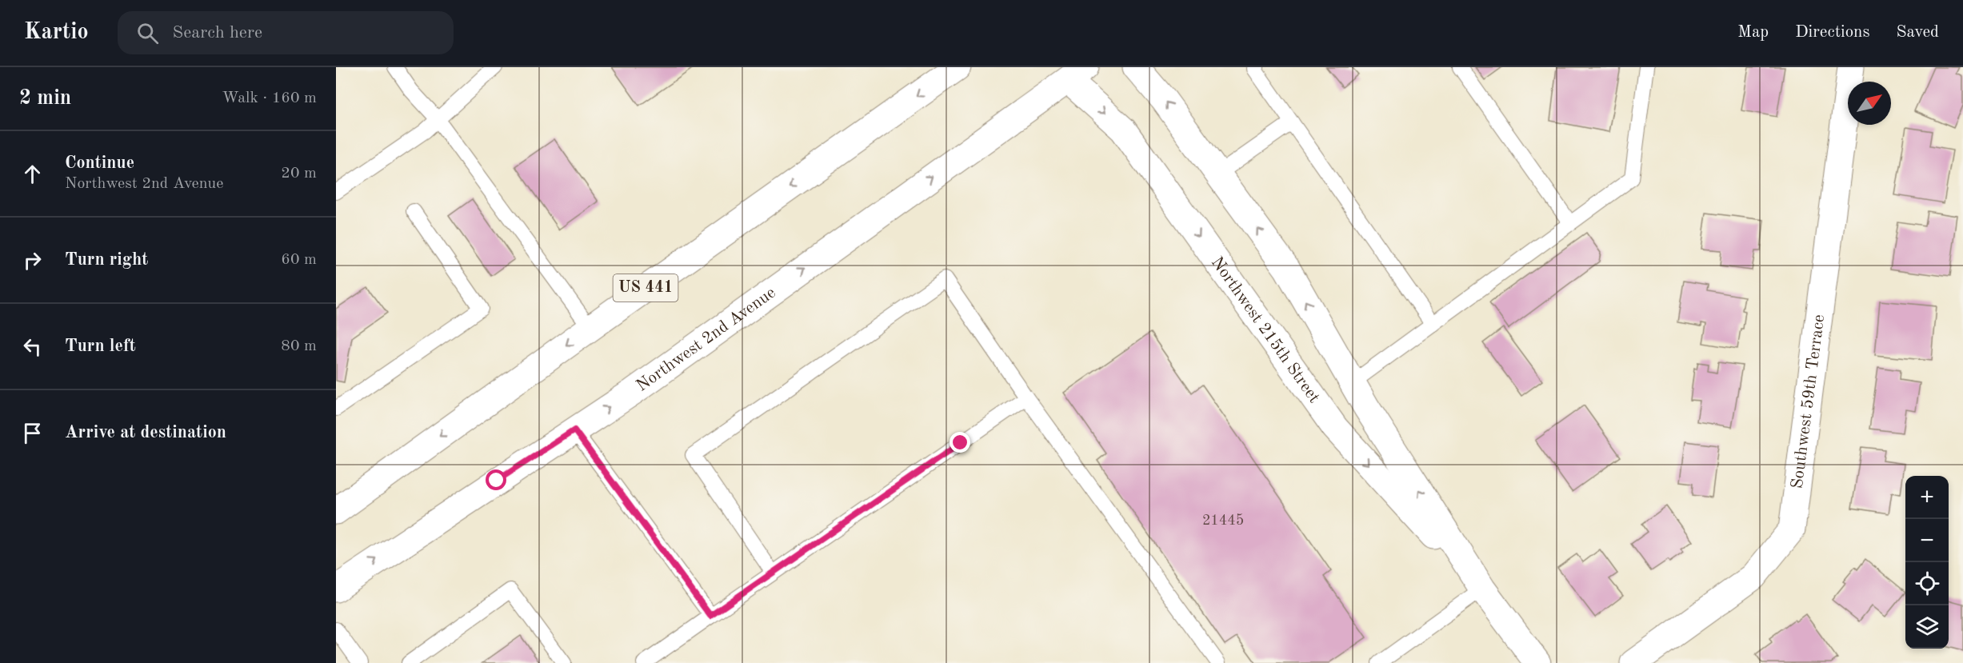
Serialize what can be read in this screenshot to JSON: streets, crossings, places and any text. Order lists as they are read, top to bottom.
{
  "streets": {
    "street": [
      "US 441",
      "Northwest 215th Street",
      "Northwest 2nd Avenue",
      "Southwest 59th Terrace"
    ]
  },
  "crossings": [
    ["Northwest 215th Street", "Northwest 2nd Avenue"]
  ],
  "house_numbers": ["21445"],
  "north": "top right",
  "page": {
    "header": "Kartio",
    "search": "Search here",
    "nav": ["Map", "Directions", "Saved"],
    "heading": ["2 min", "Walk · 160 m"],
    "list": [
      ["Continue", "Northwest 2nd Avenue", "20 m"],
      ["Turn right", "60 m"],
      ["Turn left", "80 m"],
      "Arrive at destination"
    ],
    "map_buttons": ["+", "−"]
  }
}
